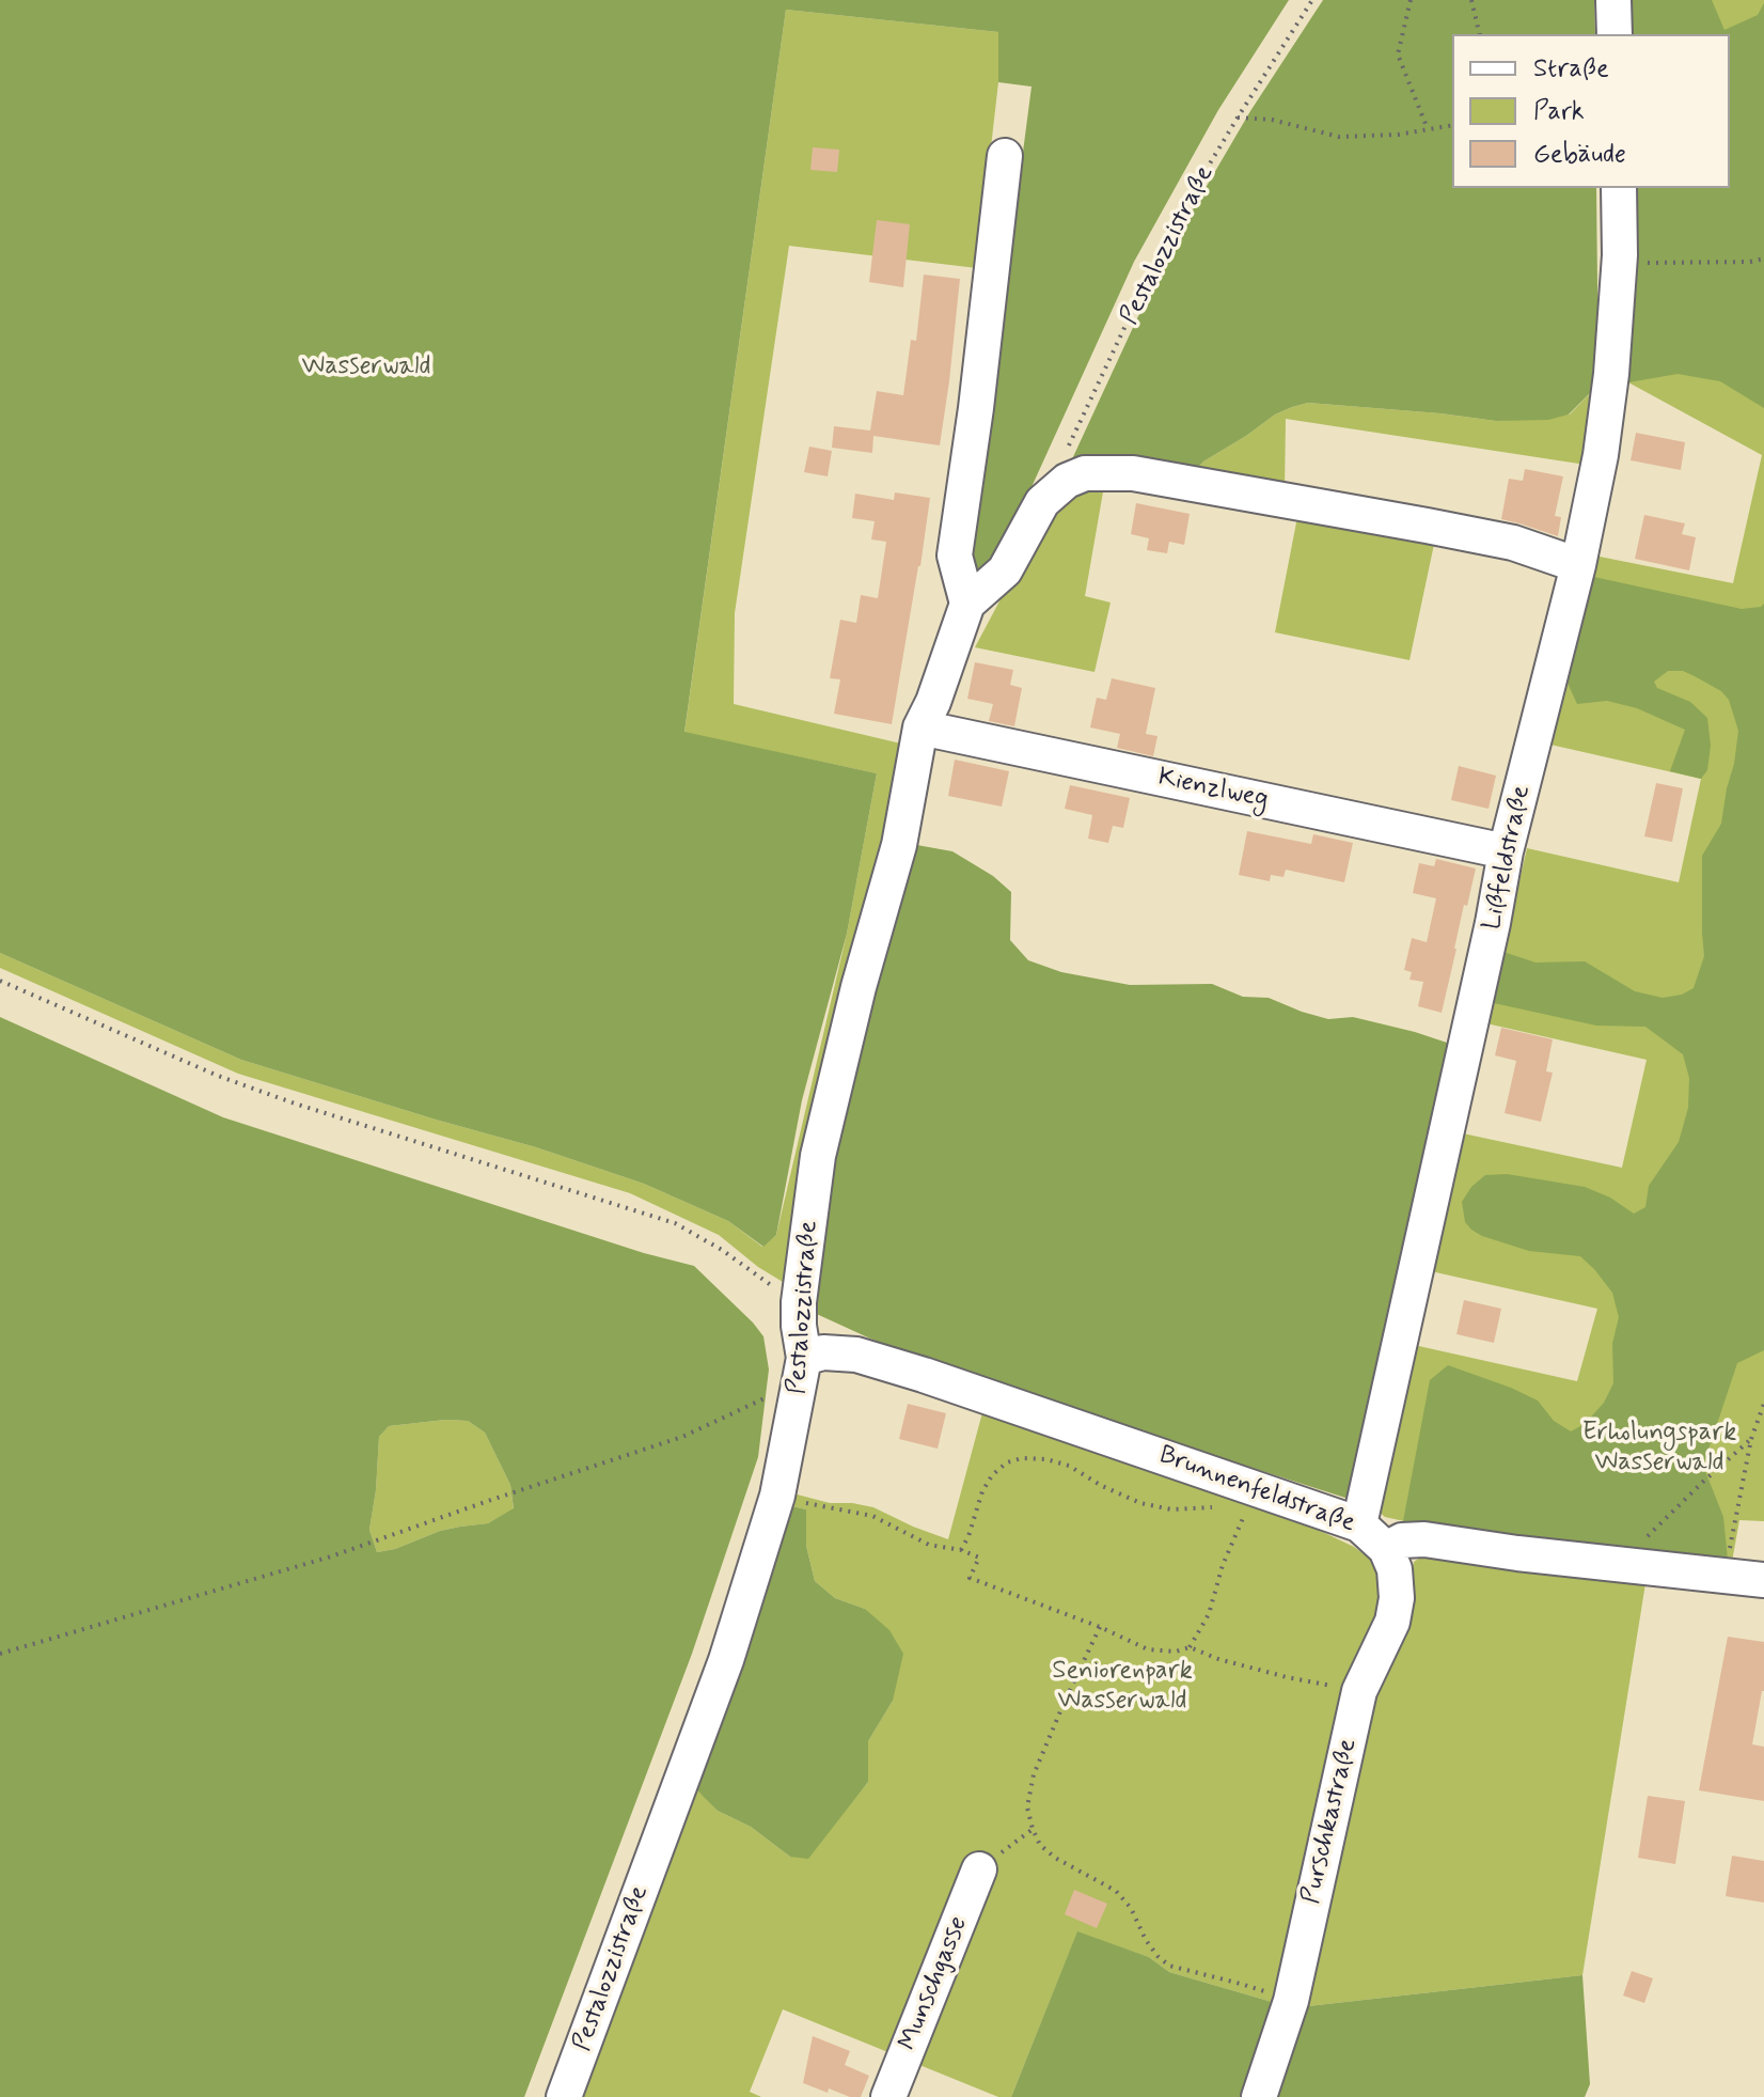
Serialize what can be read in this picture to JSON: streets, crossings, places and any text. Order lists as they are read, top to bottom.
{
  "streets": {
    "street": [
      "Pestalozzistraße",
      "Kienzlweg",
      "Lißfeldstraße",
      "Brunnenfeldstraße",
      "Purschkastraße",
      "Munschgasse"
    ]
  },
  "crossings": [
    ["Pestalozzistraße", "Kienzlweg"],
    ["Pestalozzistraße", "Lißfeldstraße"],
    ["Pestalozzistraße", "Brunnenfeldstraße"],
    ["Kienzlweg", "Lißfeldstraße"],
    ["Lißfeldstraße", "Brunnenfeldstraße"],
    ["Brunnenfeldstraße", "Purschkastraße"]
  ],
  "parks": ["Wasserwald", "Erholungspark Wasserwald", "Seniorenpark Wasserwald"],
  "legend": ["Straße", "Park", "Gebäude"]
}
